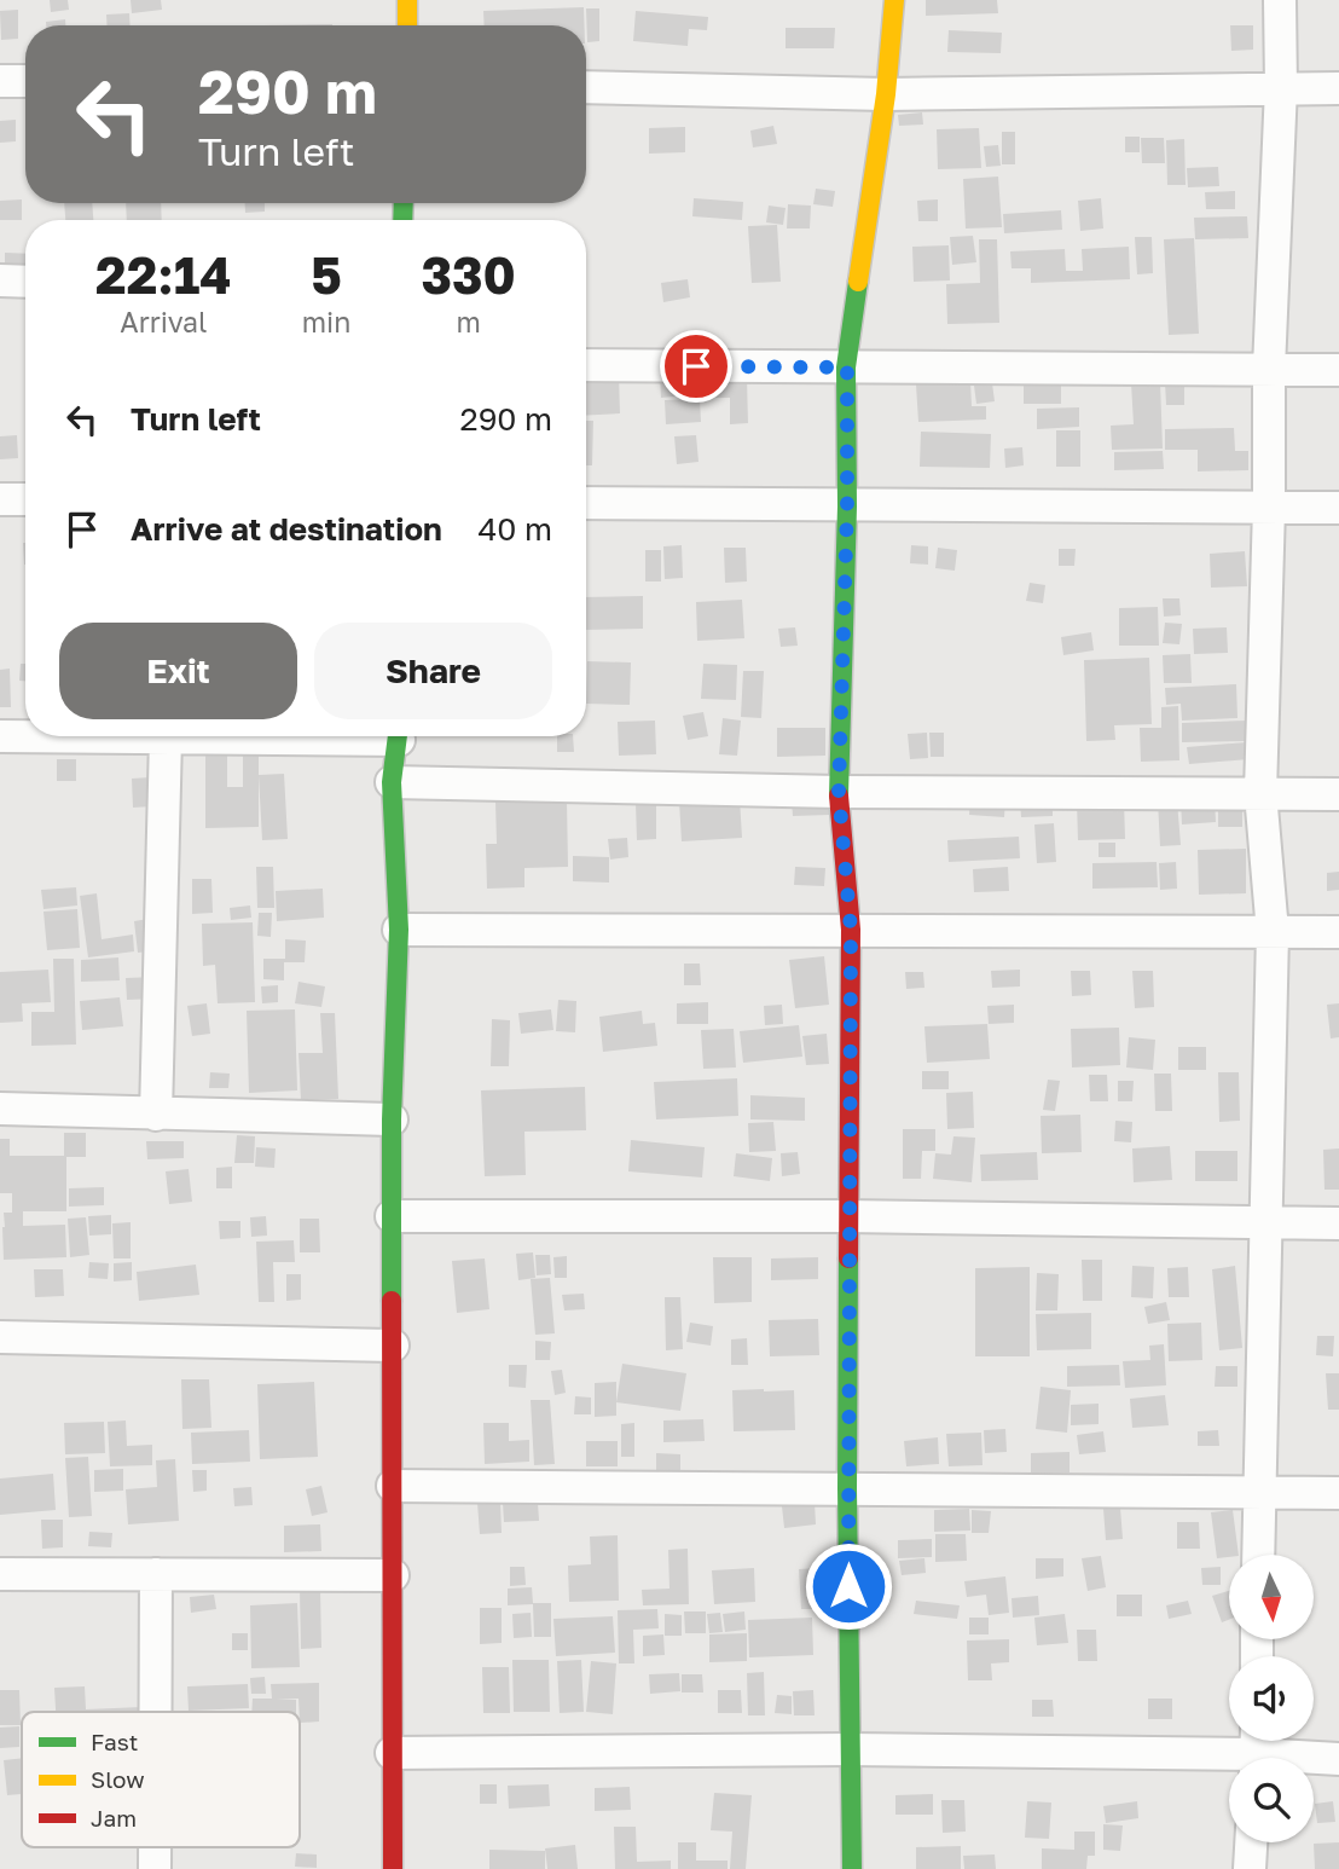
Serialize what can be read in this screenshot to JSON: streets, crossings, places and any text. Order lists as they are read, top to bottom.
{
  "legend": ["Fast", "Slow", "Jam"],
  "north": "bottom",
  "page": {
    "turn": ["290 m", "Turn left"],
    "eta": [
      "22:14",
      "Arrival",
      "5",
      "min",
      "330",
      "m"
    ],
    "list": [
      {
        "name": "Turn left",
        "value": "290 m"
      },
      {
        "name": "Arrive at destination",
        "value": "40 m"
      }
    ],
    "buttons": ["Exit", "Share"]
  }
}
